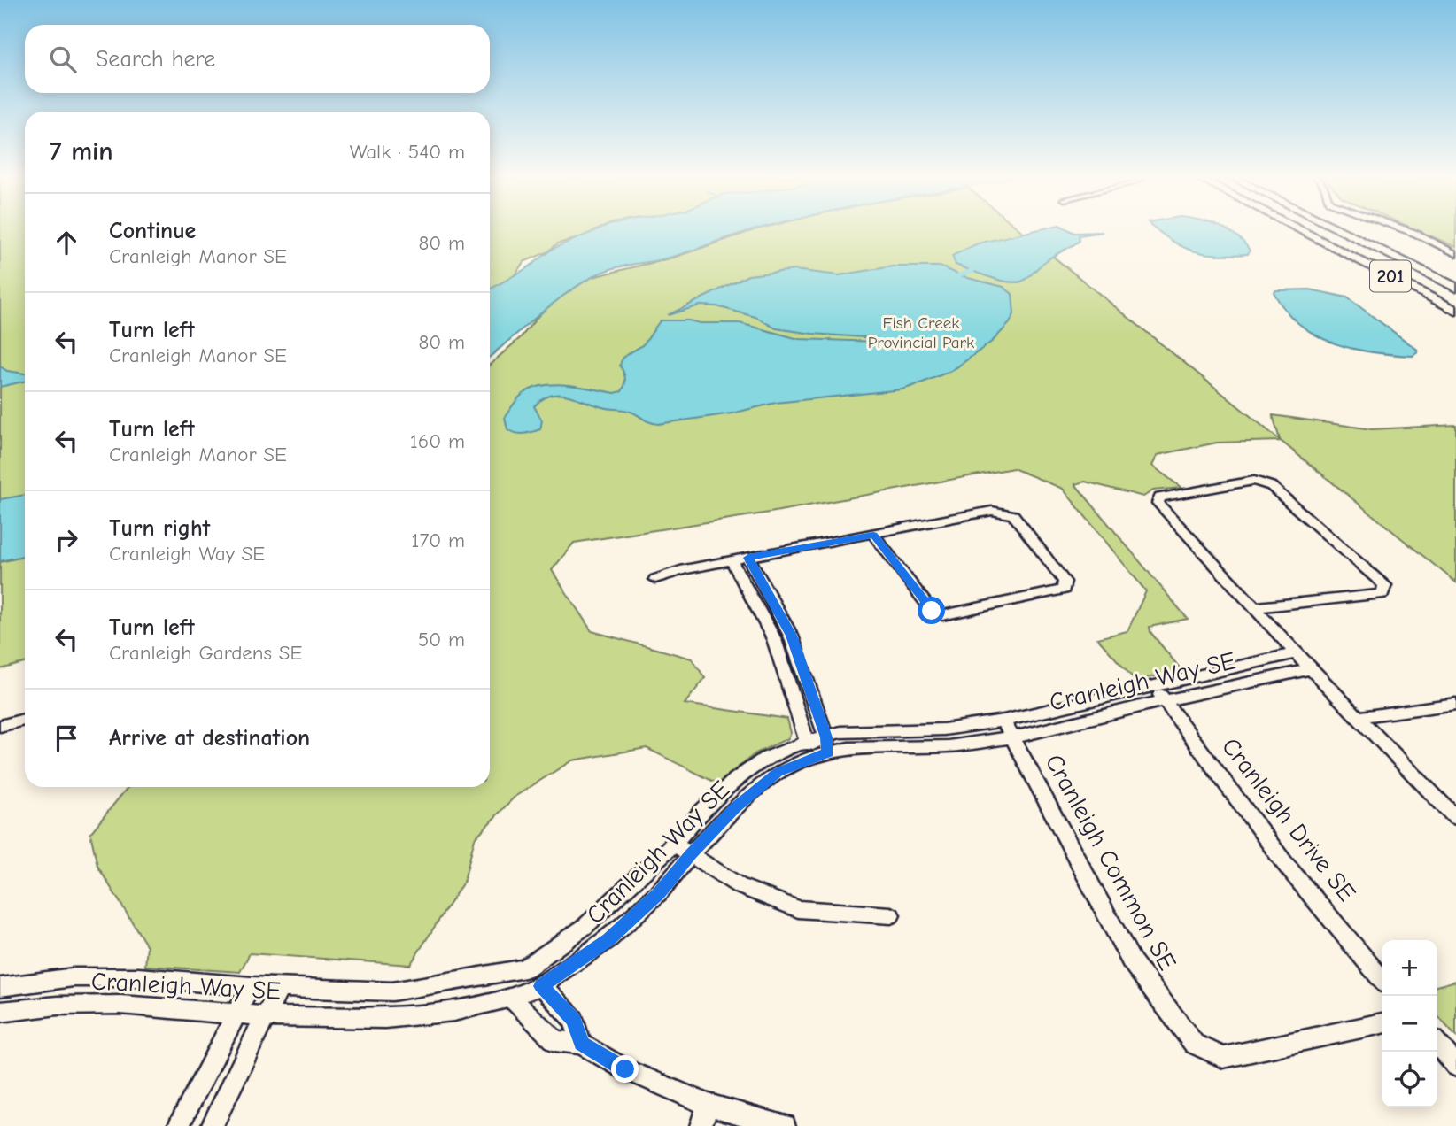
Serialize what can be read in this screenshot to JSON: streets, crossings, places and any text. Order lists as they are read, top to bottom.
{
  "streets": {
    "highway": ["201"],
    "street": ["Cranleigh Way SE", "Cranleigh Drive SE", "Cranleigh Common SE"]
  },
  "crossings": [
    ["Cranleigh Way SE", "Cranleigh Drive SE"],
    ["Cranleigh Way SE", "Cranleigh Common SE"]
  ],
  "parks": ["Fish Creek Provincial Park"],
  "page": {
    "search": "Search here",
    "heading": ["7 min", "Walk · 540 m"],
    "list": [
      ["Continue", "Cranleigh Manor SE", "80 m"],
      ["Turn left", "Cranleigh Manor SE", "80 m"],
      ["Turn left", "Cranleigh Manor SE", "160 m"],
      ["Turn right", "Cranleigh Way SE", "170 m"],
      ["Turn left", "Cranleigh Gardens SE", "50 m"],
      "Arrive at destination"
    ],
    "map_buttons": ["+", "−"]
  }
}
